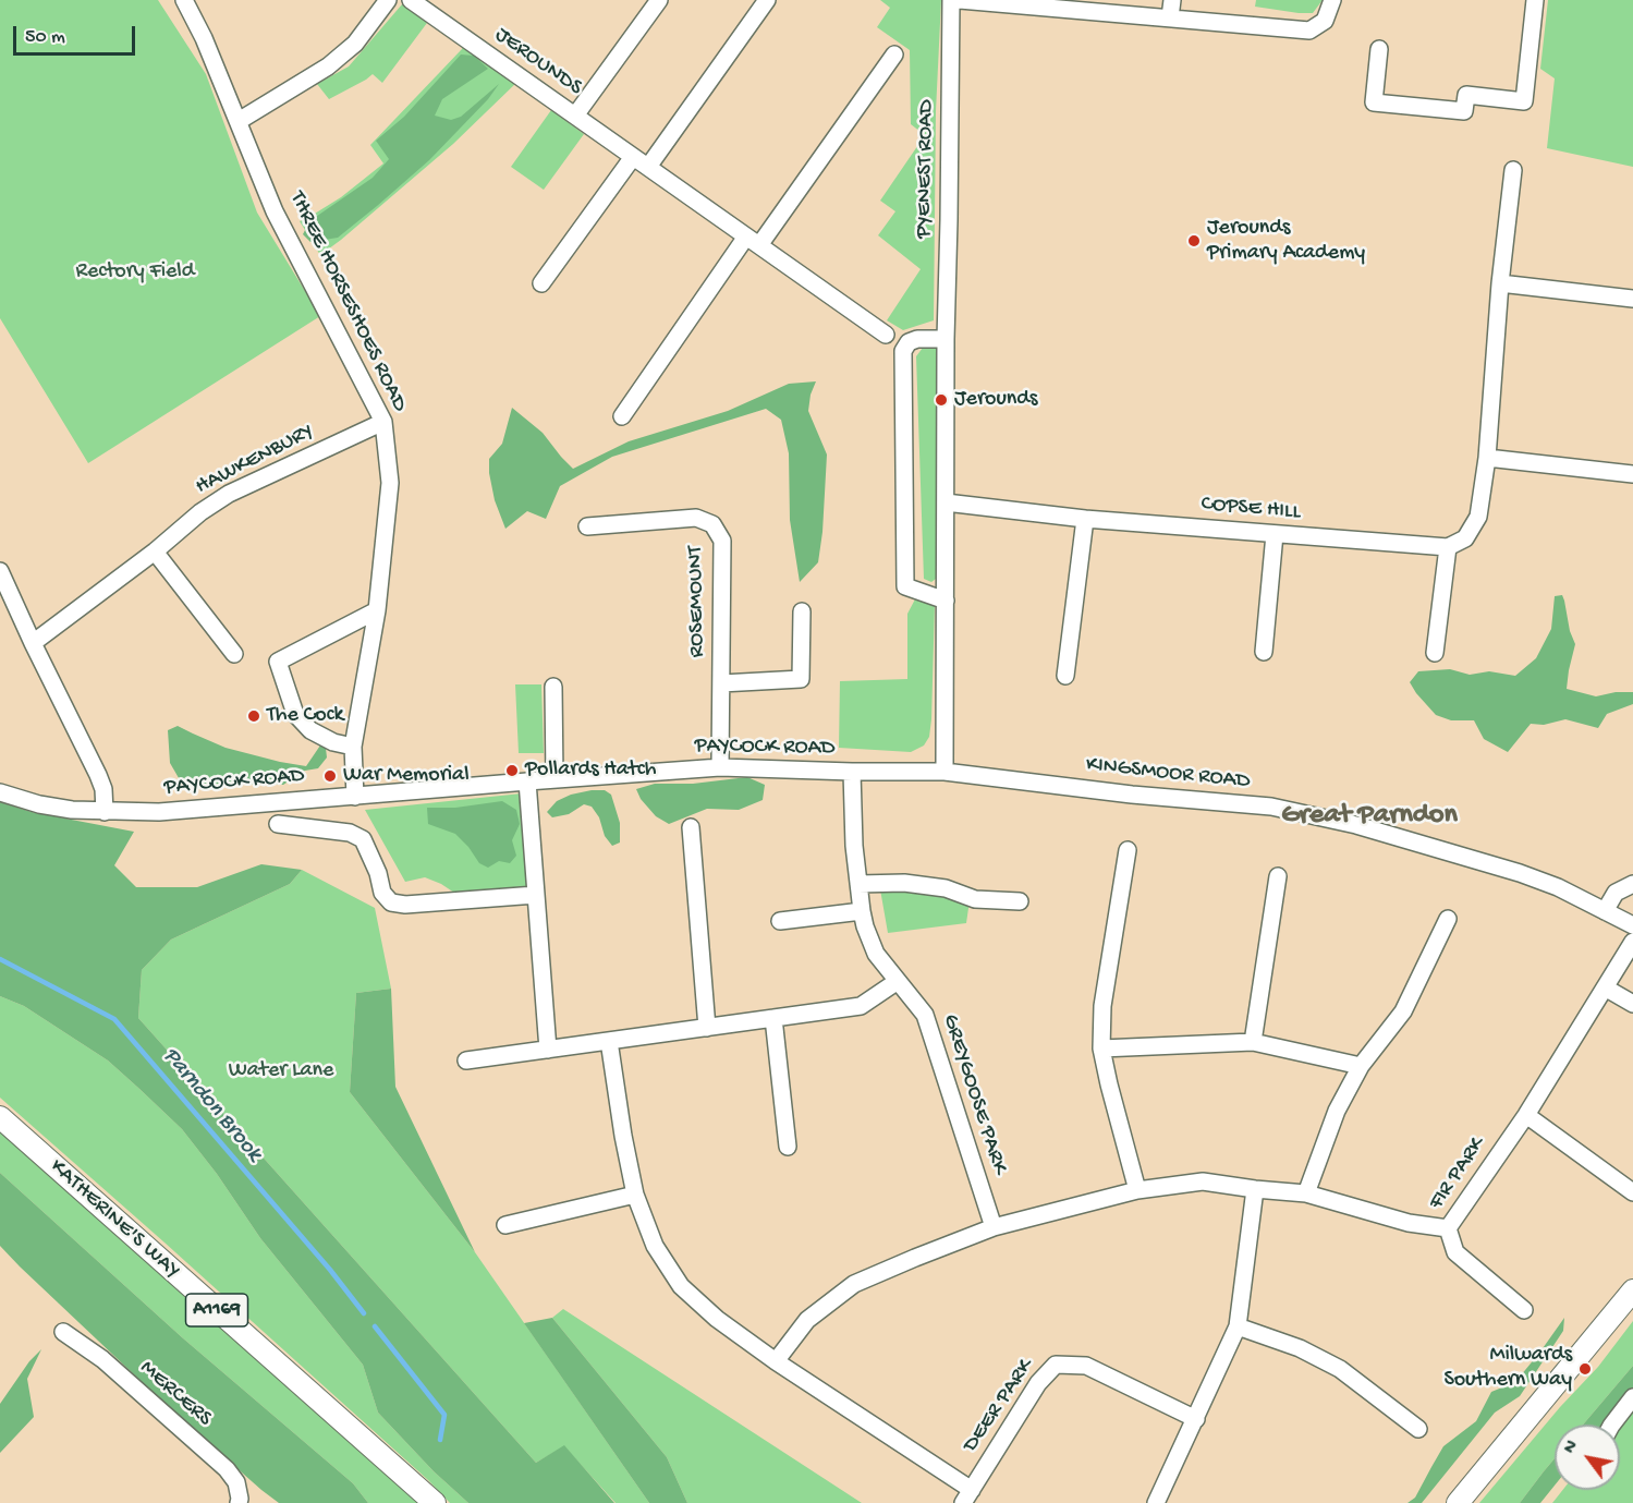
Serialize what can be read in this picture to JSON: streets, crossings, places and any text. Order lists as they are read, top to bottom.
{
  "streets": {
    "main road": ["KATHERINE'S WAY", "A1169"],
    "street": [
      "JEROUNDS",
      "PYENEST ROAD",
      "THREE HORSESHOES ROAD",
      "HAWKENBURY",
      "COPSE HILL",
      "ROSEMOUNT",
      "PAYCOCK ROAD",
      "KINGSMOOR ROAD",
      "GREYGOOSE PARK",
      "FIR PARK",
      "MERCERS",
      "DEER PARK"
    ]
  },
  "crossings": [
    ["PYENEST ROAD", "COPSE HILL"],
    ["PYENEST ROAD", "PAYCOCK ROAD"],
    ["PYENEST ROAD", "KINGSMOOR ROAD"],
    ["THREE HORSESHOES ROAD", "HAWKENBURY"],
    ["THREE HORSESHOES ROAD", "PAYCOCK ROAD"],
    ["ROSEMOUNT", "PAYCOCK ROAD"],
    ["PAYCOCK ROAD", "KINGSMOOR ROAD"],
    ["PAYCOCK ROAD", "GREYGOOSE PARK"]
  ],
  "districts": ["Great Parndon"],
  "water": ["Parndon Brook"],
  "parks": ["Rectory Field", "Water Lane"],
  "places": [
    "Jerounds Primary Academy",
    "Jerounds",
    "The Cock",
    "Pollards Hatch",
    "War Memorial",
    "Milwards Southern Way"
  ],
  "scale_bar": "50 m",
  "north": "top left"
}
